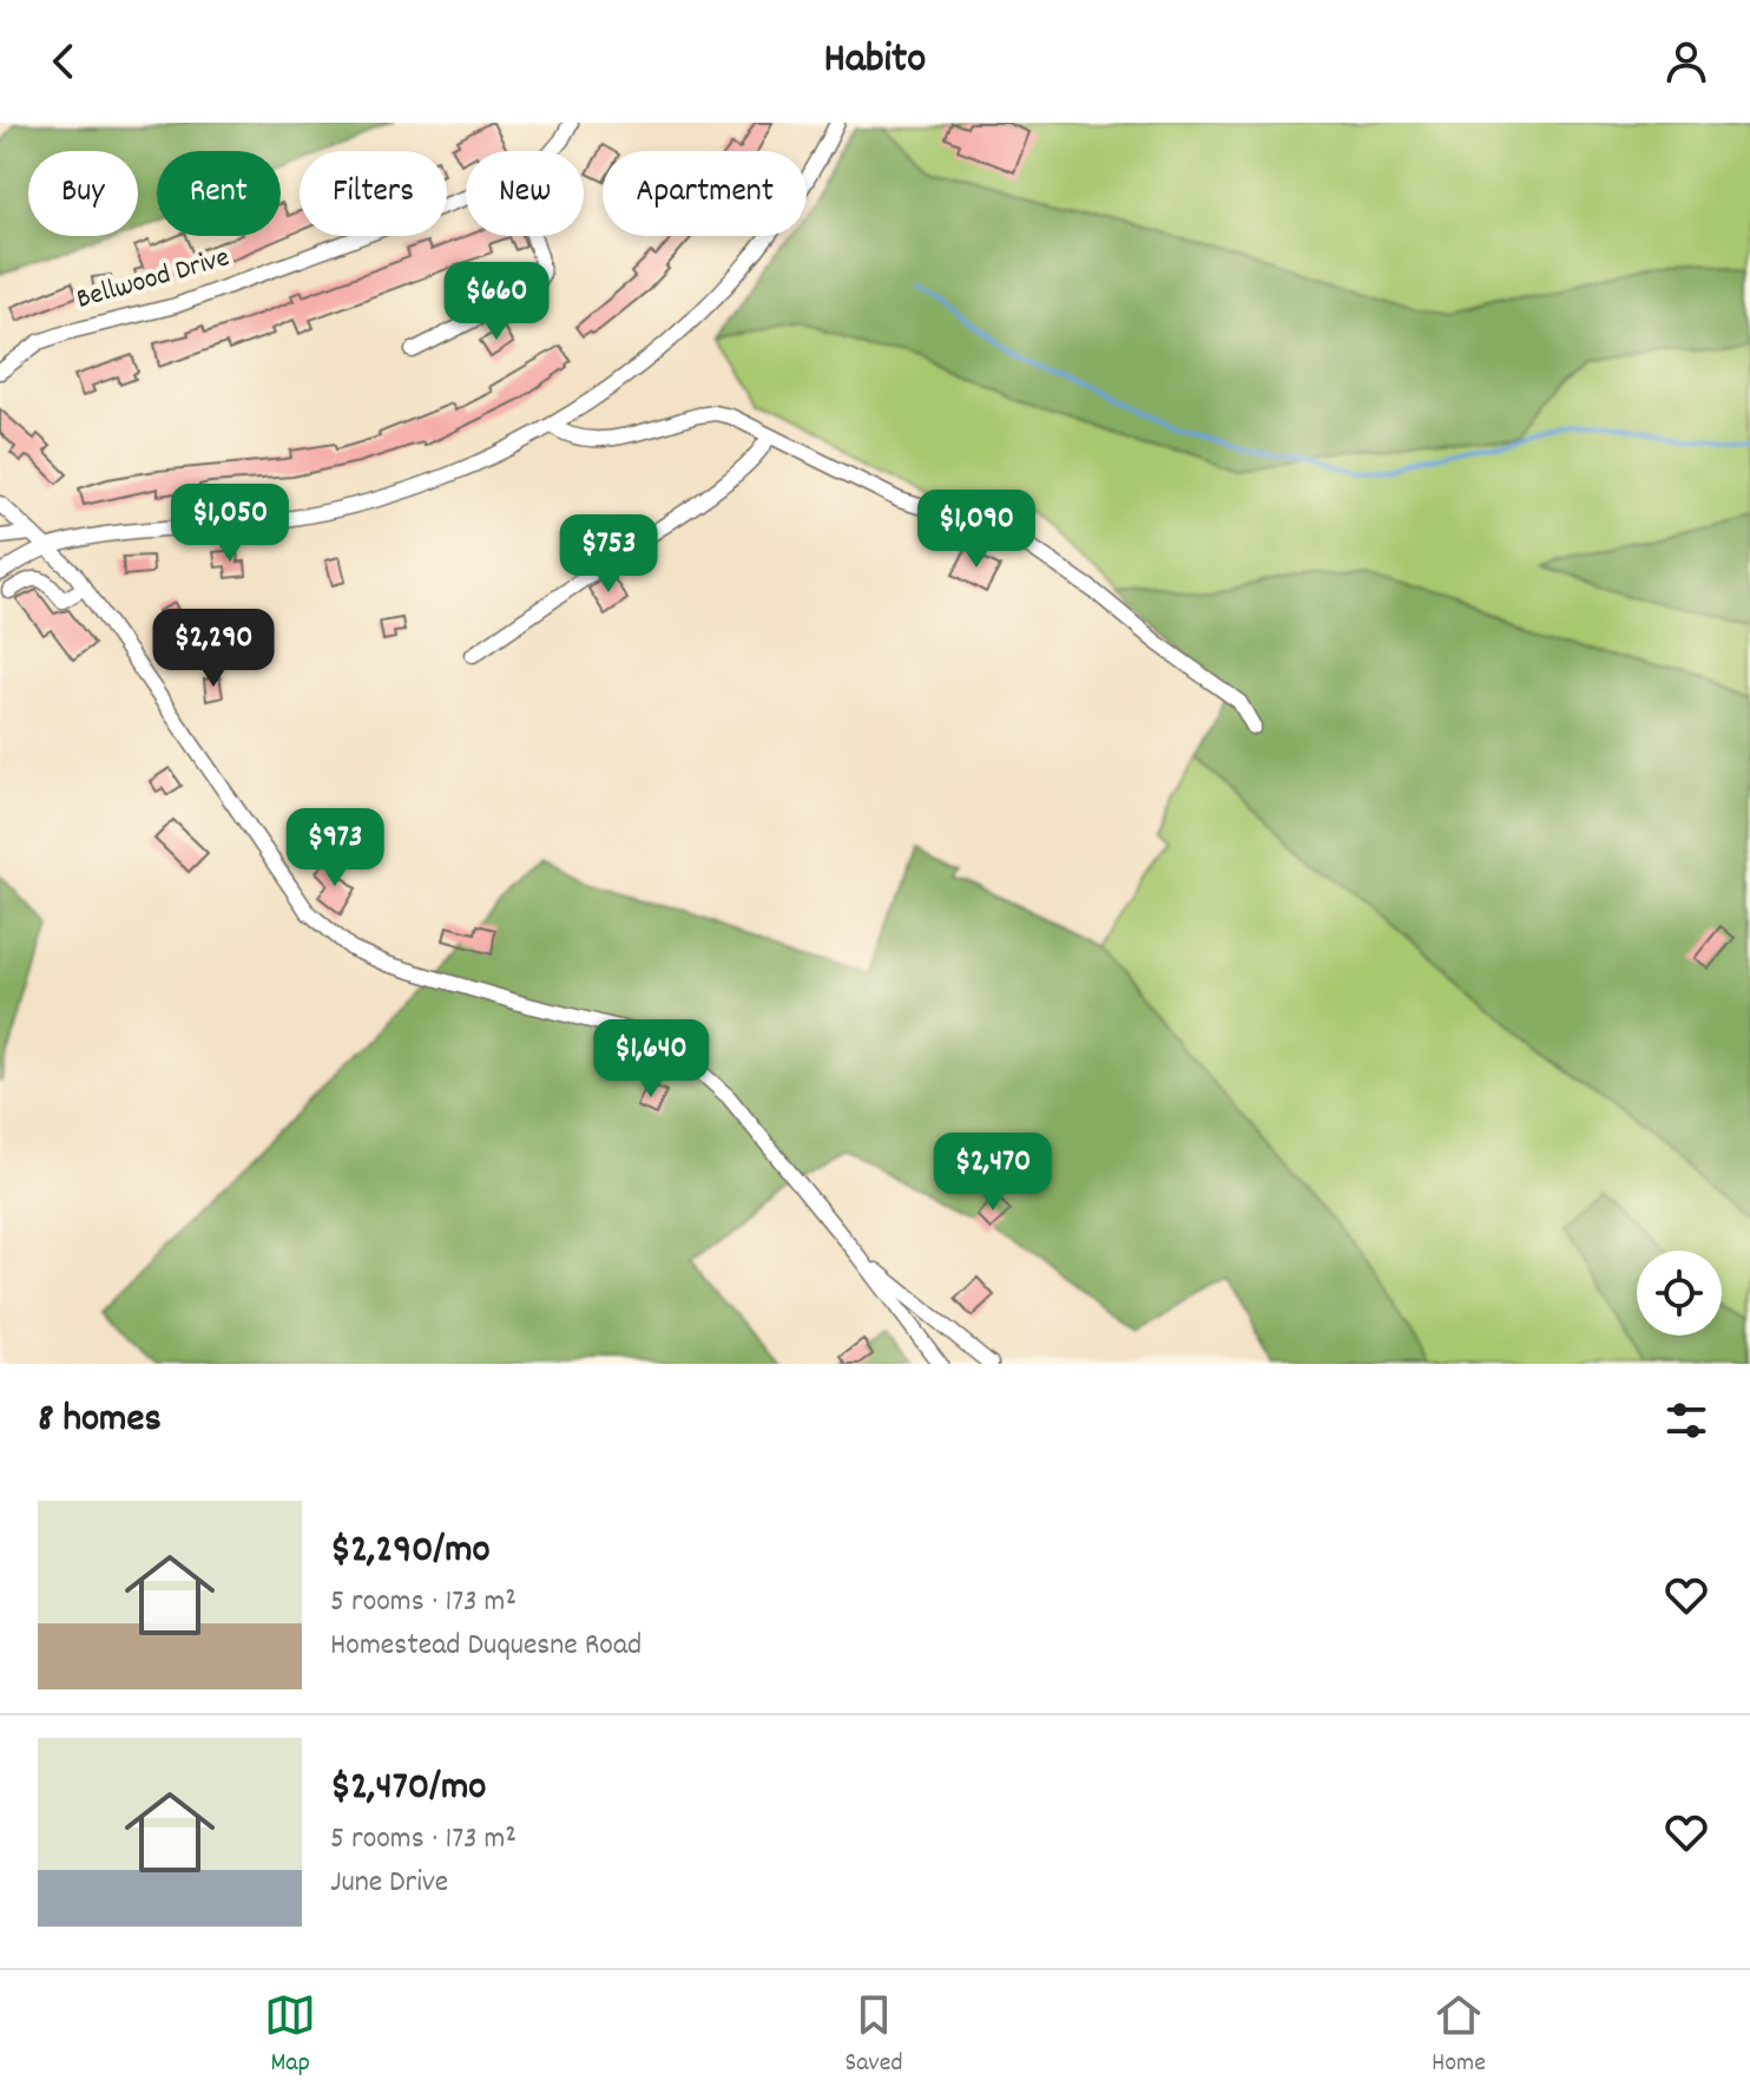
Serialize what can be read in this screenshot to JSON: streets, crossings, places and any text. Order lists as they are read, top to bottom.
{
  "streets": {
    "street": ["Bellwood Drive"]
  },
  "page": {
    "header": "Habito",
    "chip": [
      "Buy",
      "Rent",
      "Filters",
      "New",
      "Apartment"
    ],
    "price": [
      "$660",
      "$1,050",
      "$1,090",
      "$753",
      "$2,290",
      "$973",
      "$1,640",
      "$2,470"
    ],
    "heading": "8 homes",
    "list": [
      {
        "name": "$2,290/mo",
        "note": "5 rooms · 173 m² · Homestead Duquesne Road"
      },
      {
        "name": "$2,470/mo",
        "note": "5 rooms · 173 m² · June Drive"
      }
    ],
    "tabs": ["Map", "Saved", "Home"]
  }
}
